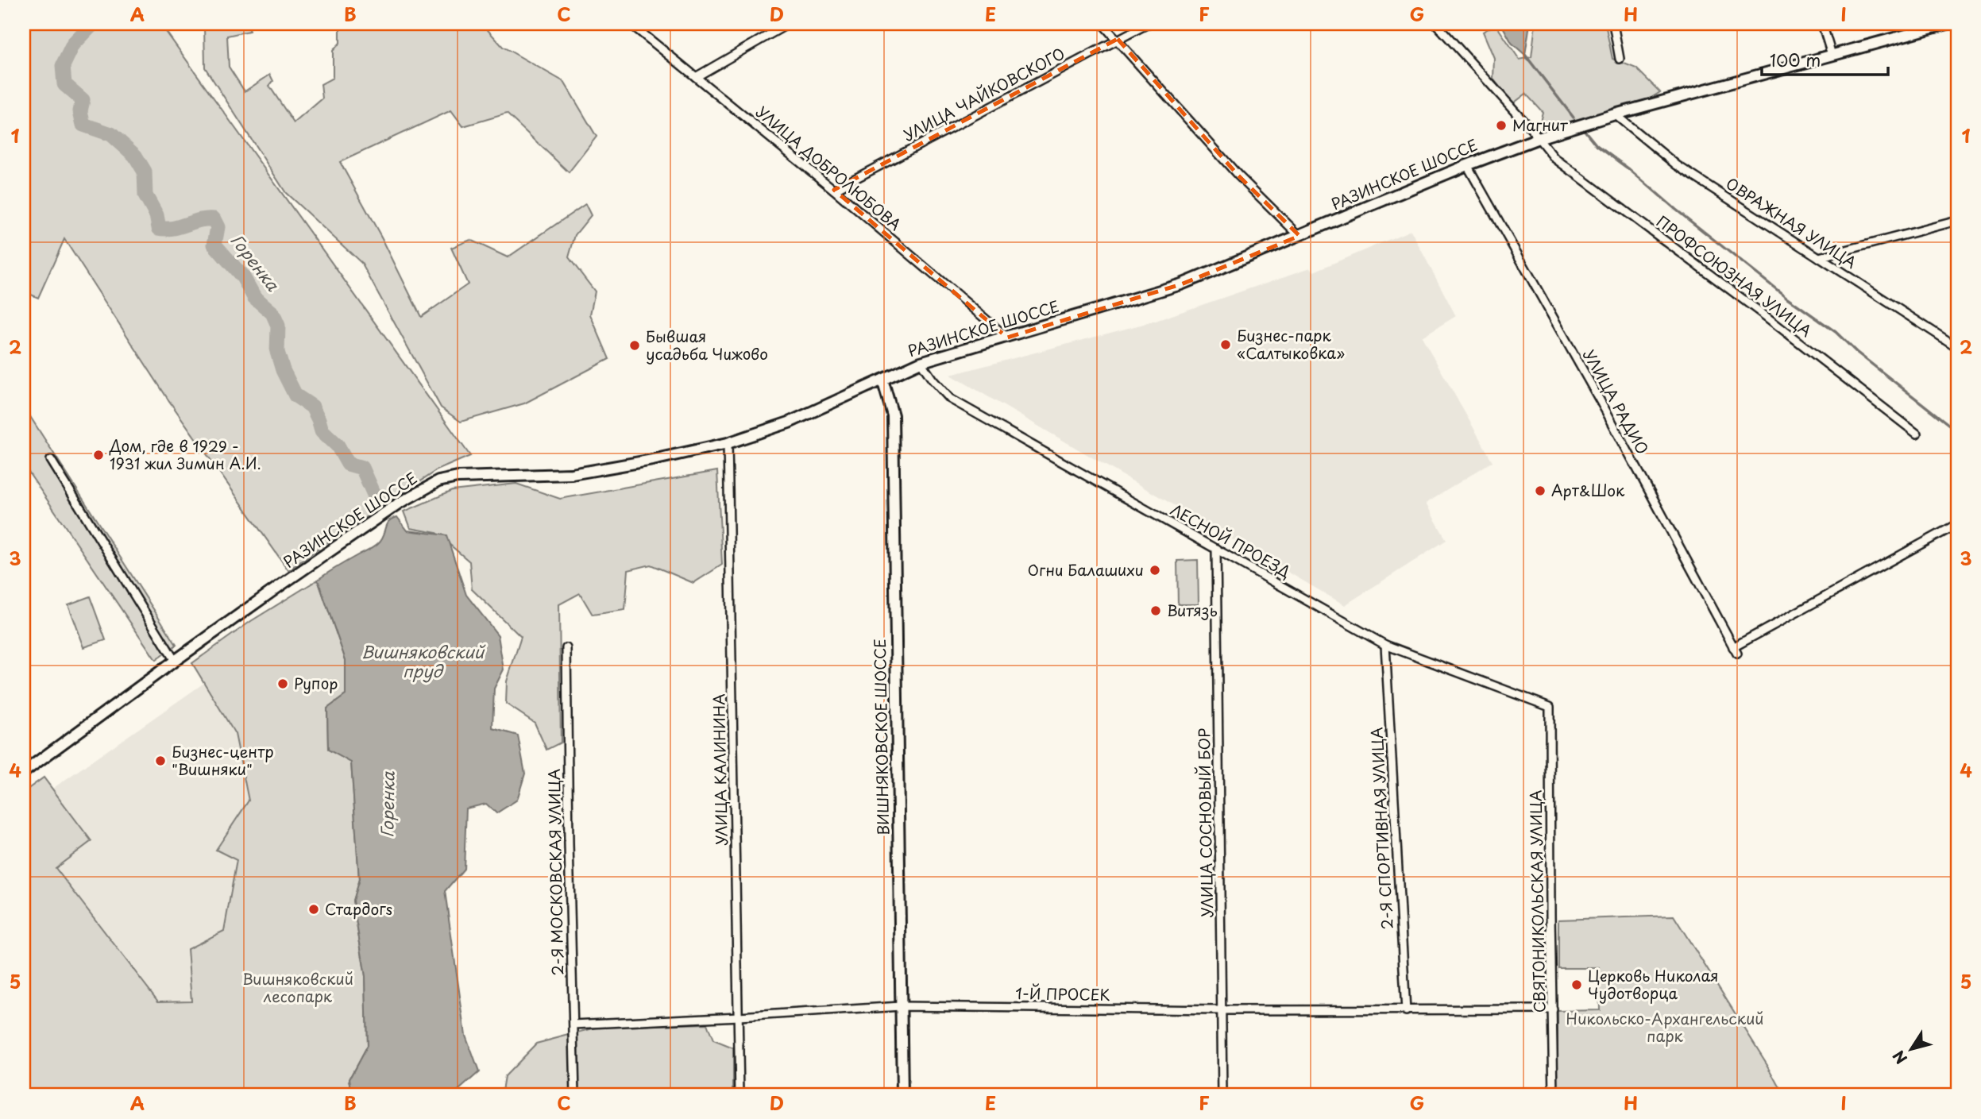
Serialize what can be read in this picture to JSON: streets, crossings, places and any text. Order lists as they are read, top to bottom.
{
  "streets": {
    "main road": ["РАЗИНСКОЕ ШОССЕ", "ВИШНЯКОВСКОЕ ШОССЕ"],
    "street": [
      "УЛИЦА ЧАЙКОВСКОГО",
      "УЛИЦА ДОБРОЛЮБОВА",
      "ОВРАЖНАЯ УЛИЦА",
      "ПРОФСОЮЗНАЯ УЛИЦА",
      "УЛИЦА РАДИО",
      "ЛЕСНОЙ ПРОЕЗД",
      "УЛИЦА КАЛИНИНА",
      "УЛИЦА СОСНОВЫЙ БОР",
      "2-Я СПОРТИВНАЯ УЛИЦА",
      "2-Я МОСКОВСКАЯ УЛИЦА",
      "СВЯТОНИКОЛЬСКАЯ УЛИЦА",
      "1-Й ПРОСЕК"
    ]
  },
  "crossings": [
    ["УЛИЦА ЧАЙКОВСКОГО", "УЛИЦА ДОБРОЛЮБОВА"],
    ["УЛИЦА ДОБРОЛЮБОВА", "РАЗИНСКОЕ ШОССЕ"],
    ["РАЗИНСКОЕ ШОССЕ", "ОВРАЖНАЯ УЛИЦА"],
    ["РАЗИНСКОЕ ШОССЕ", "ПРОФСОЮЗНАЯ УЛИЦА"],
    ["РАЗИНСКОЕ ШОССЕ", "УЛИЦА РАДИО"],
    ["РАЗИНСКОЕ ШОССЕ", "ЛЕСНОЙ ПРОЕЗД"],
    ["РАЗИНСКОЕ ШОССЕ", "ВИШНЯКОВСКОЕ ШОССЕ"],
    ["РАЗИНСКОЕ ШОССЕ", "УЛИЦА КАЛИНИНА"],
    ["ЛЕСНОЙ ПРОЕЗД", "УЛИЦА СОСНОВЫЙ БОР"],
    ["ЛЕСНОЙ ПРОЕЗД", "2-Я СПОРТИВНАЯ УЛИЦА"],
    ["ЛЕСНОЙ ПРОЕЗД", "СВЯТОНИКОЛЬСКАЯ УЛИЦА"],
    ["ВИШНЯКОВСКОЕ ШОССЕ", "1-Й ПРОСЕК"],
    ["УЛИЦА КАЛИНИНА", "1-Й ПРОСЕК"],
    ["УЛИЦА СОСНОВЫЙ БОР", "1-Й ПРОСЕК"],
    ["2-Я СПОРТИВНАЯ УЛИЦА", "1-Й ПРОСЕК"],
    ["2-Я МОСКОВСКАЯ УЛИЦА", "1-Й ПРОСЕК"],
    ["СВЯТОНИКОЛЬСКАЯ УЛИЦА", "1-Й ПРОСЕК"]
  ],
  "water": ["Горенка", "Вишняковский пруд"],
  "parks": ["Вишняковский лесопарк", "Никольско-Архангельский парк"],
  "places": [
    "Магнит",
    "Бизнес-парк «Салтыковка»",
    "Бывшая усадьба Чижово",
    "Дом, где в 1929 - 1931 жил Зимин А.И.",
    "Арт&Шок",
    "Огни Балашихи",
    "Витязь",
    "Рупор",
    "Бизнес-центр \"Вишняки\"",
    "Стардогs",
    "Церковь Николая Чудотворца"
  ],
  "scale_bar": "100 m",
  "north": "bottom left",
  "grid": {
    "columns": [
      "A",
      "B",
      "C",
      "D",
      "E",
      "F",
      "G",
      "H",
      "I"
    ],
    "rows": [
      "1",
      "2",
      "3",
      "4",
      "5"
    ]
  }
}
